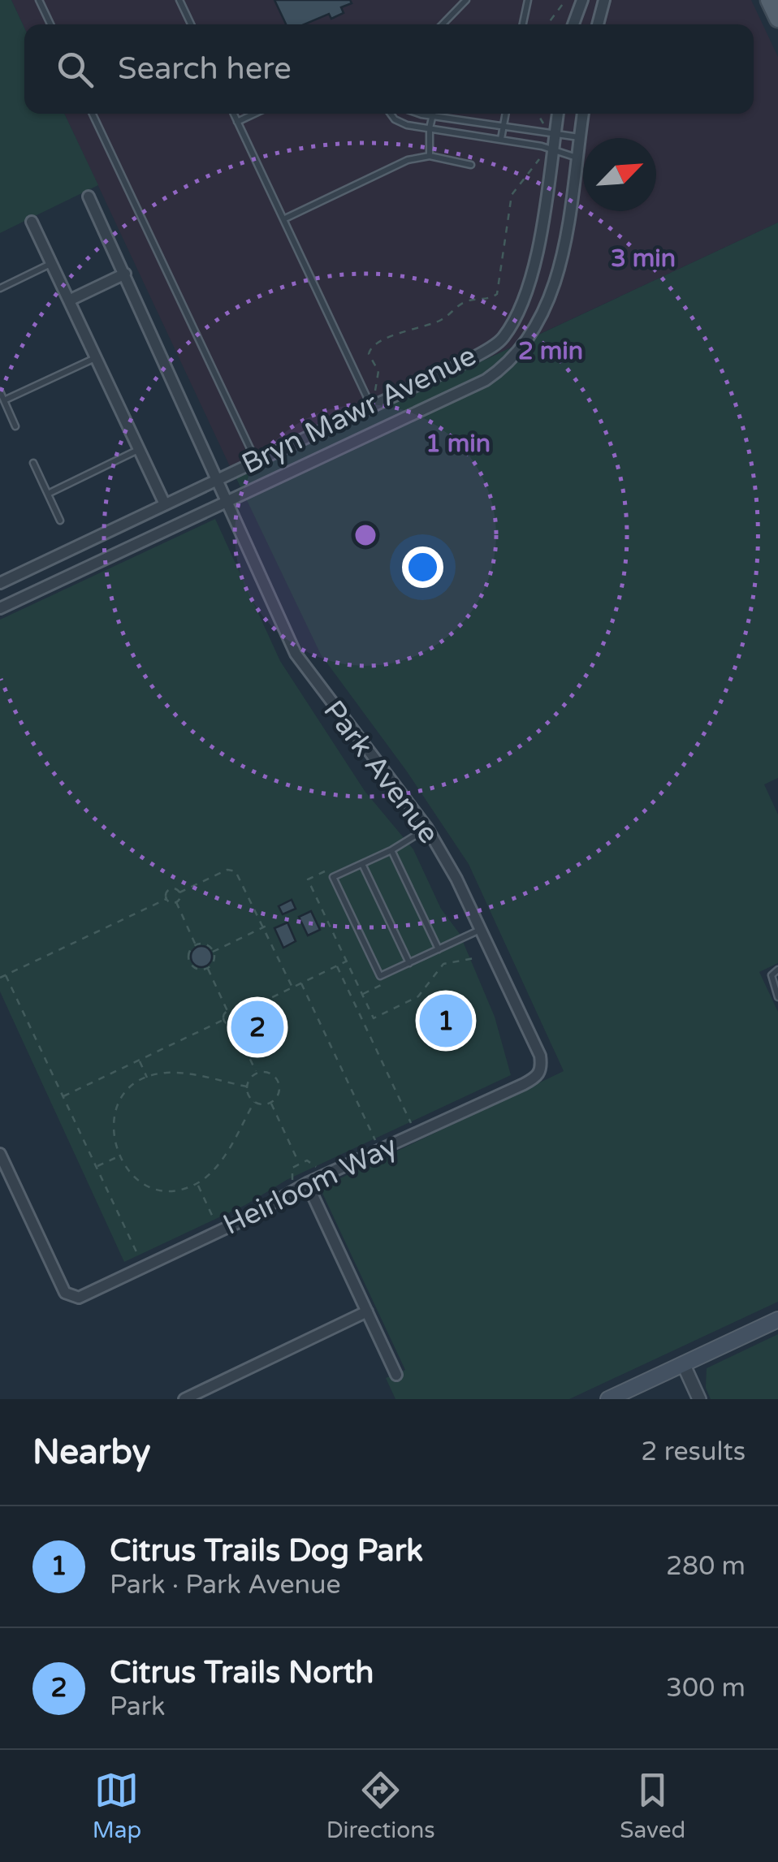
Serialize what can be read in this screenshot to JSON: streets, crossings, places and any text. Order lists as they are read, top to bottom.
{
  "streets": {
    "street": ["Bryn Mawr Avenue", "Park Avenue", "Heirloom Way"]
  },
  "crossings": [
    ["Bryn Mawr Avenue", "Park Avenue"],
    ["Park Avenue", "Heirloom Way"]
  ],
  "north": "top right",
  "page": {
    "search": "Search here",
    "pins": ["1", "2"],
    "heading": ["Nearby", "2 results"],
    "list": [
      {
        "mark": "1",
        "name": "Citrus Trails Dog Park",
        "note": "Park · Park Avenue",
        "value": "280 m"
      },
      {
        "mark": "2",
        "name": "Citrus Trails North",
        "note": "Park",
        "value": "300 m"
      }
    ],
    "nav": ["Map", "Directions", "Saved"]
  },
  "rings": ["3 min", "2 min", "1 min"]
}
